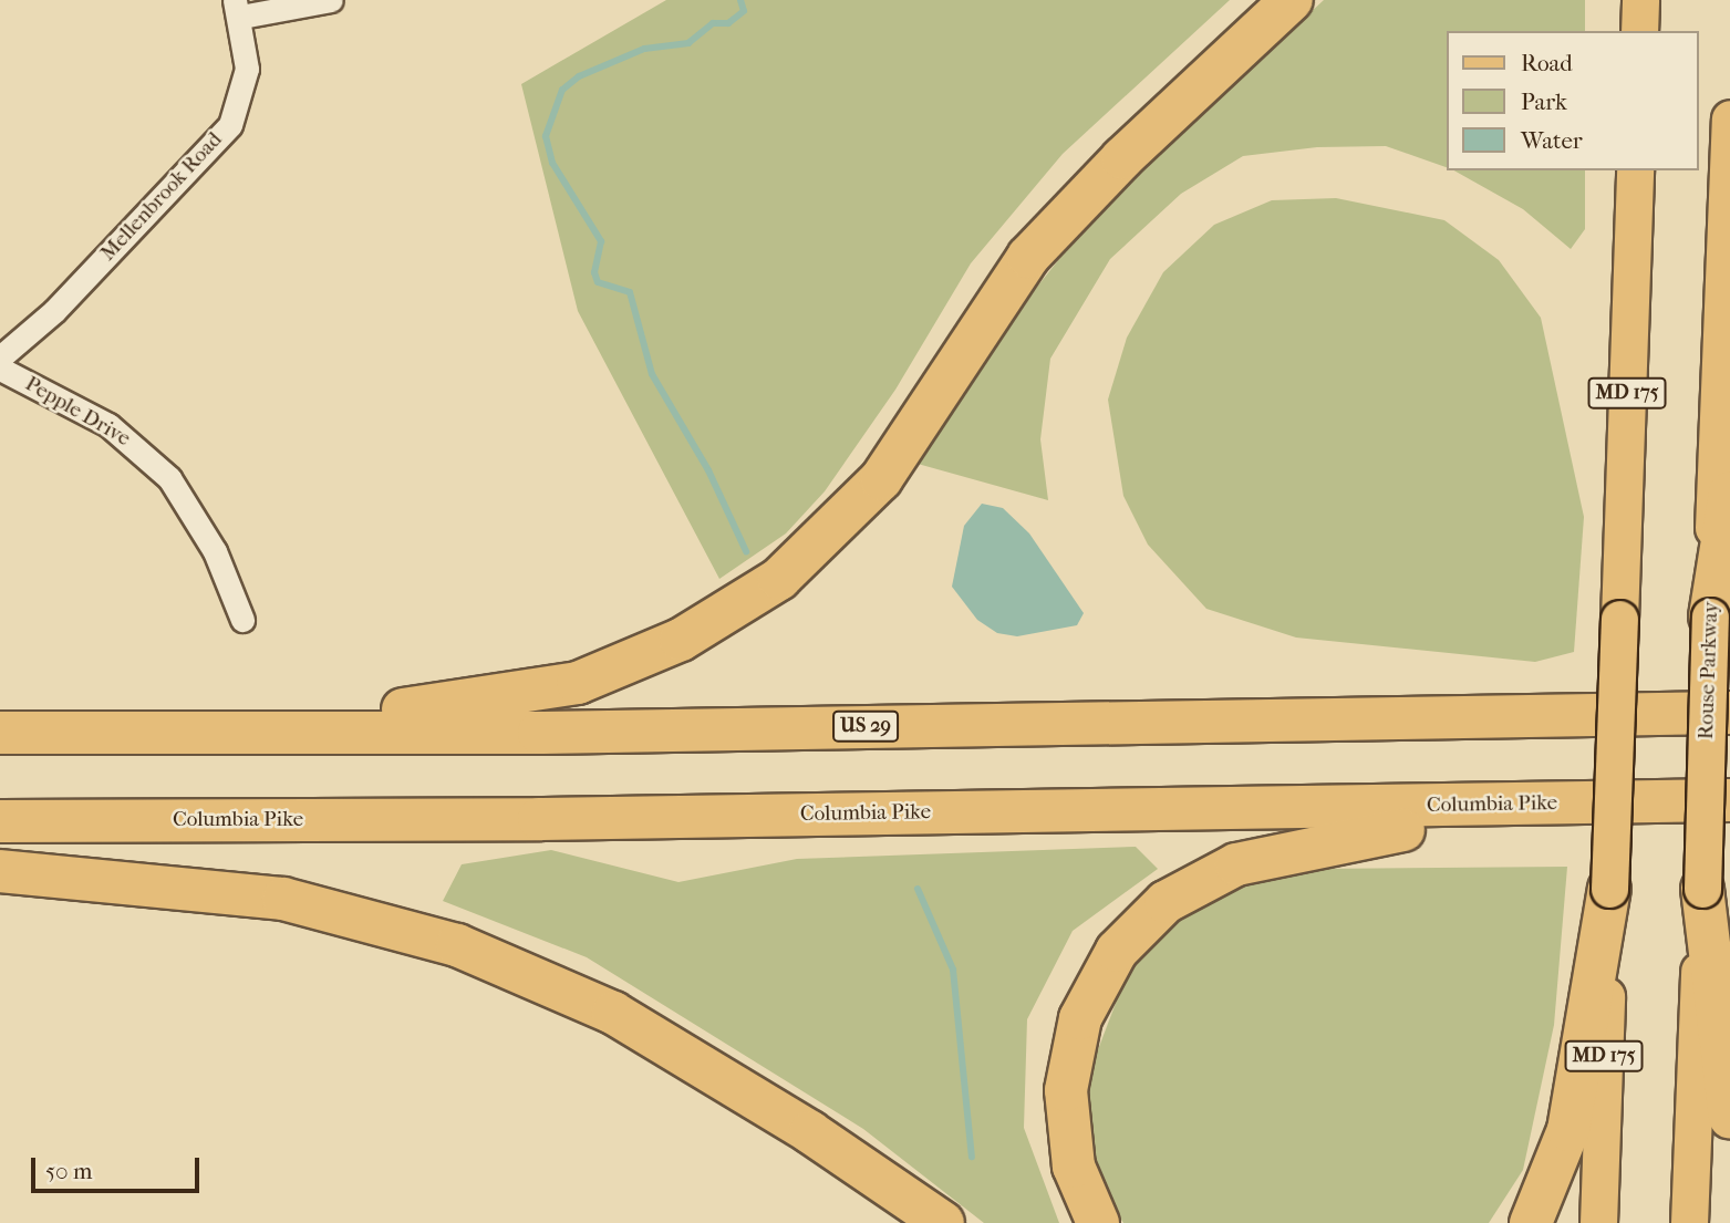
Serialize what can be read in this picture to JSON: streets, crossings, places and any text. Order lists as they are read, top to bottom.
{
  "streets": {
    "highway": ["US 29", "Columbia Pike"],
    "main road": ["MD 175", "Rouse Parkway"],
    "street": ["Mellenbrook Road", "Pepple Drive"]
  },
  "legend": ["Road", "Park", "Water"],
  "scale_bar": "50 m"
}
